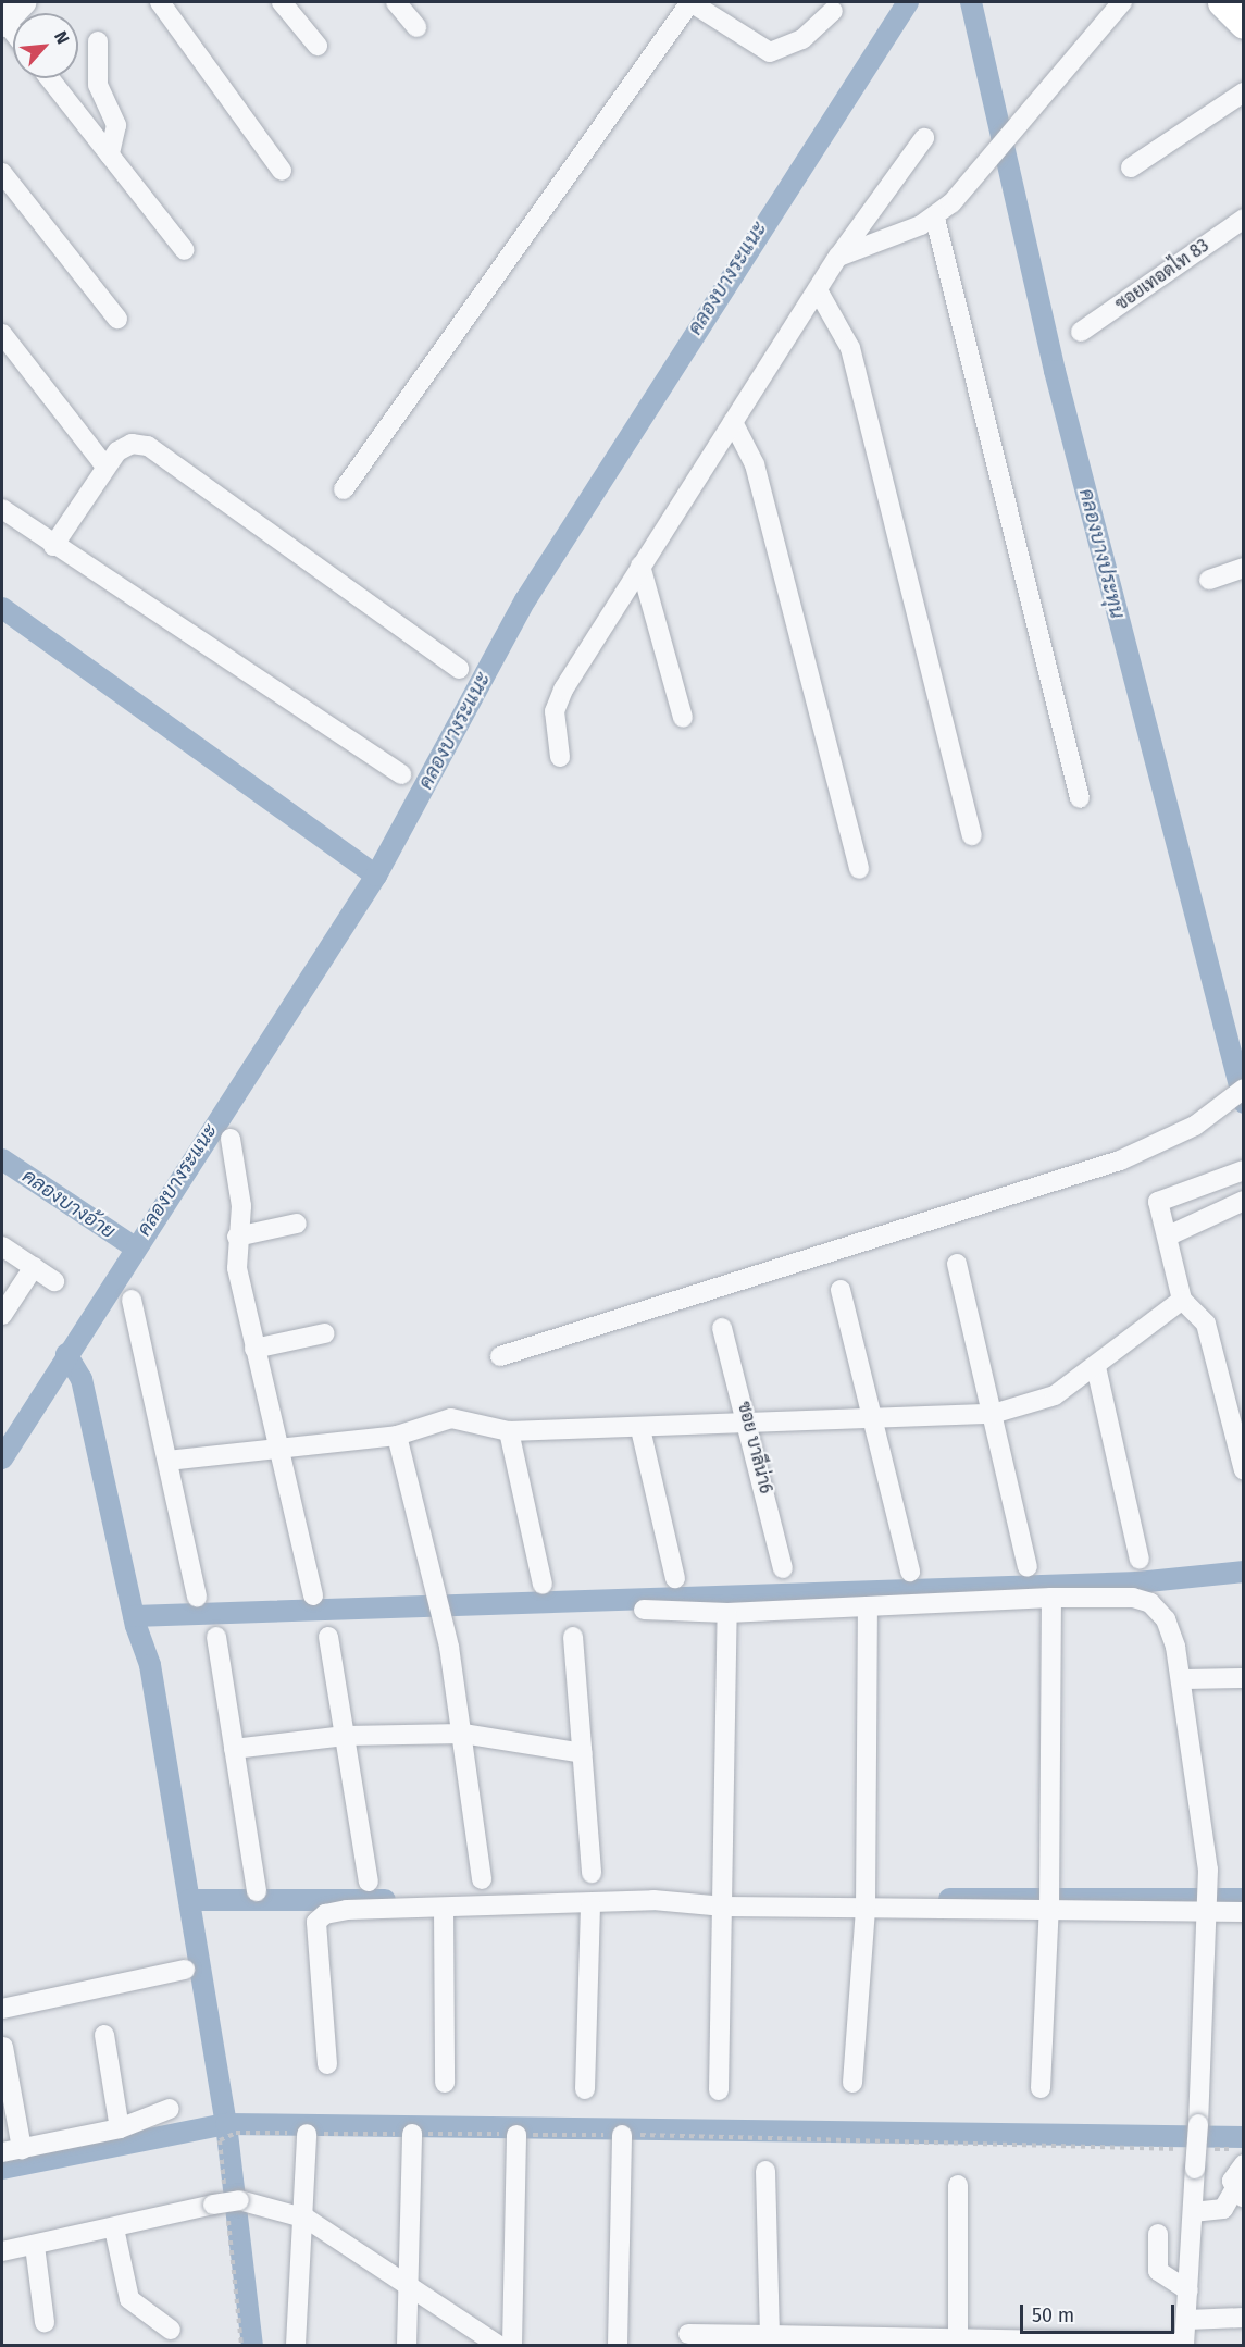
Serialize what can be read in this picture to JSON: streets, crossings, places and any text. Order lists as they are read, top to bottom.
{
  "streets": {
    "street": ["ซอยเทอดไท 83", "ซอย บาลีน่า6"]
  },
  "water": ["คลองบางระแนะ", "คลองบางประทุน", "คลองบางอ้าย"],
  "scale_bar": "50 m",
  "north": "top right"
}
